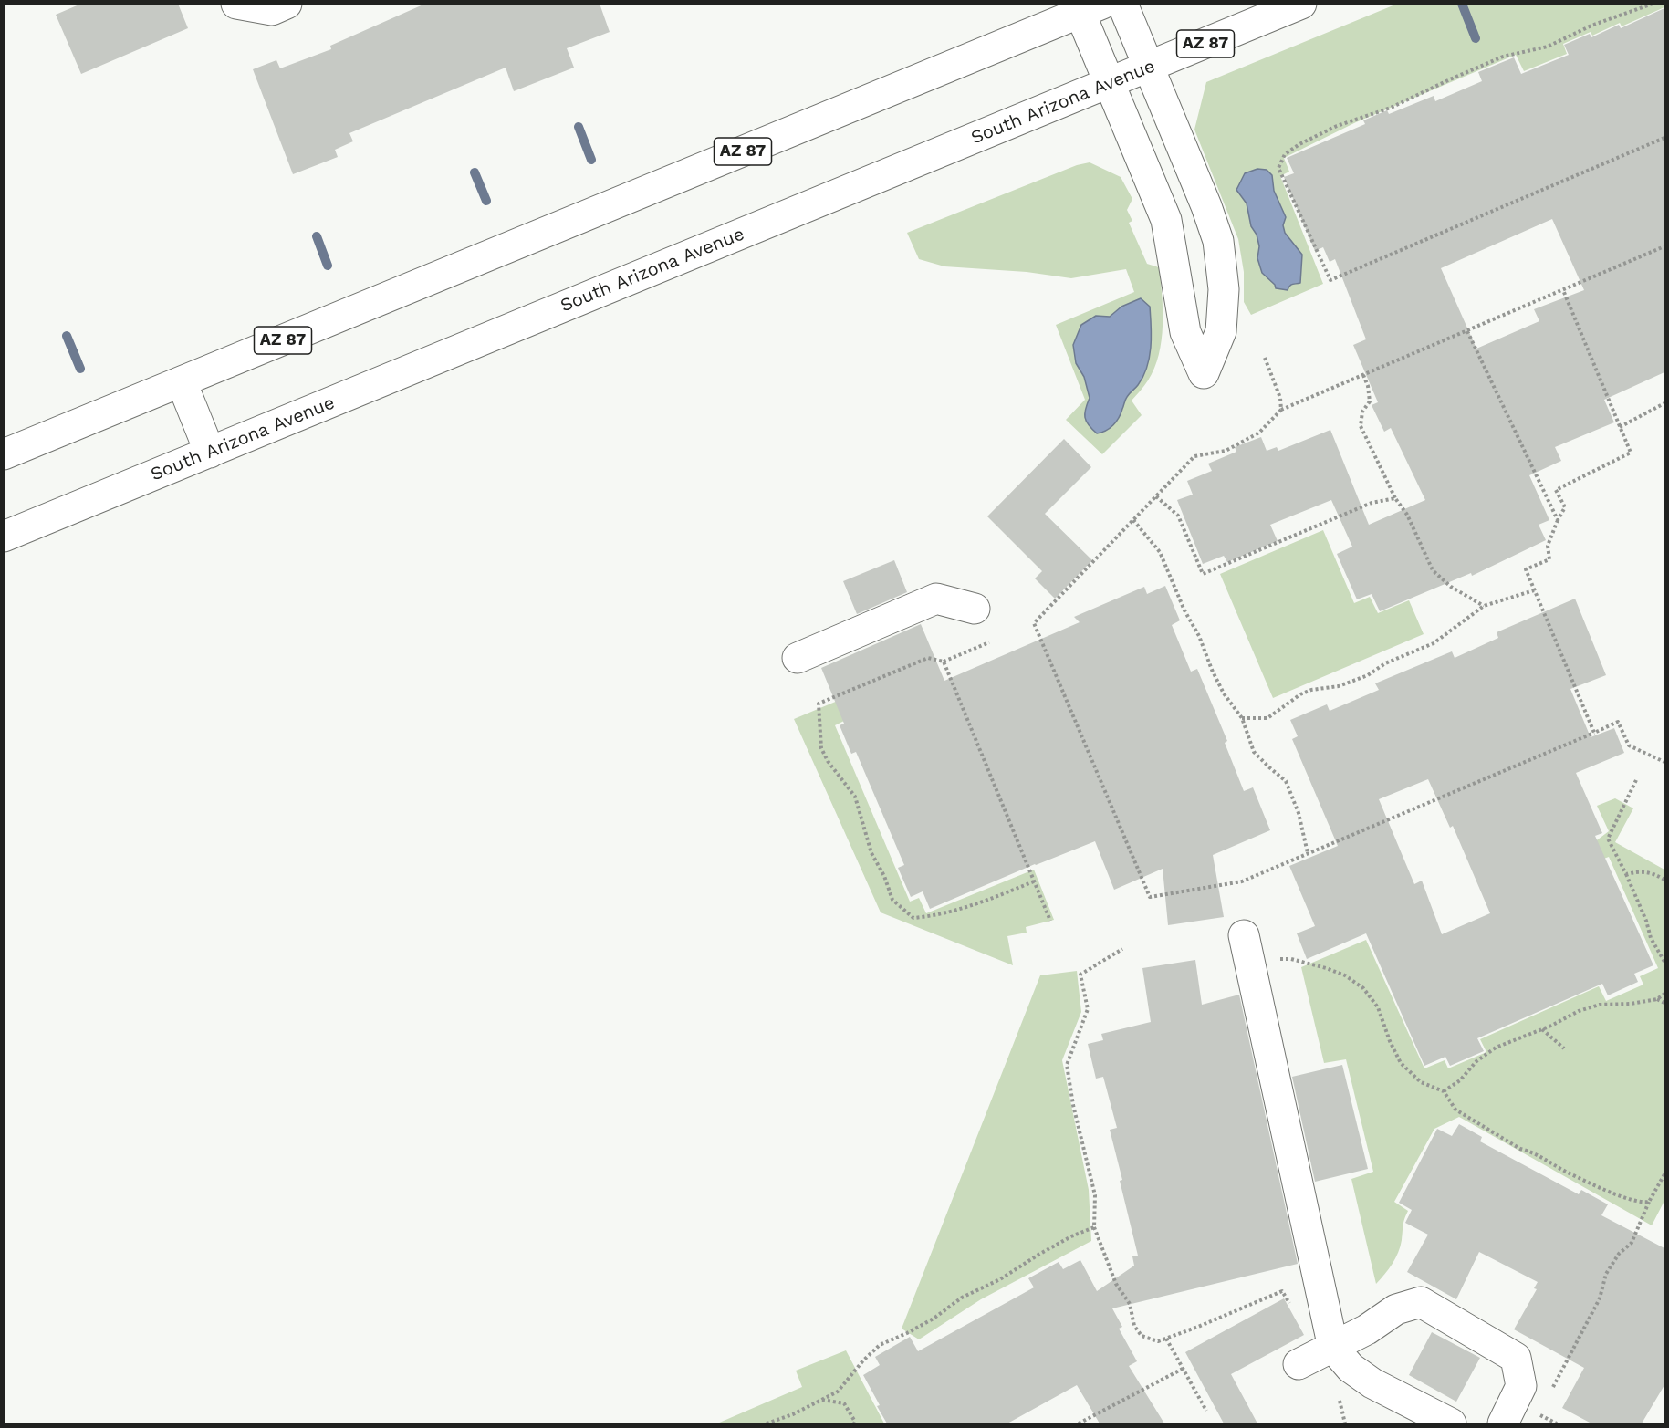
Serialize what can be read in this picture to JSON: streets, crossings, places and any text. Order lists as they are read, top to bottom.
{
  "streets": {
    "main road": ["AZ 87", "South Arizona Avenue"]
  }
}
